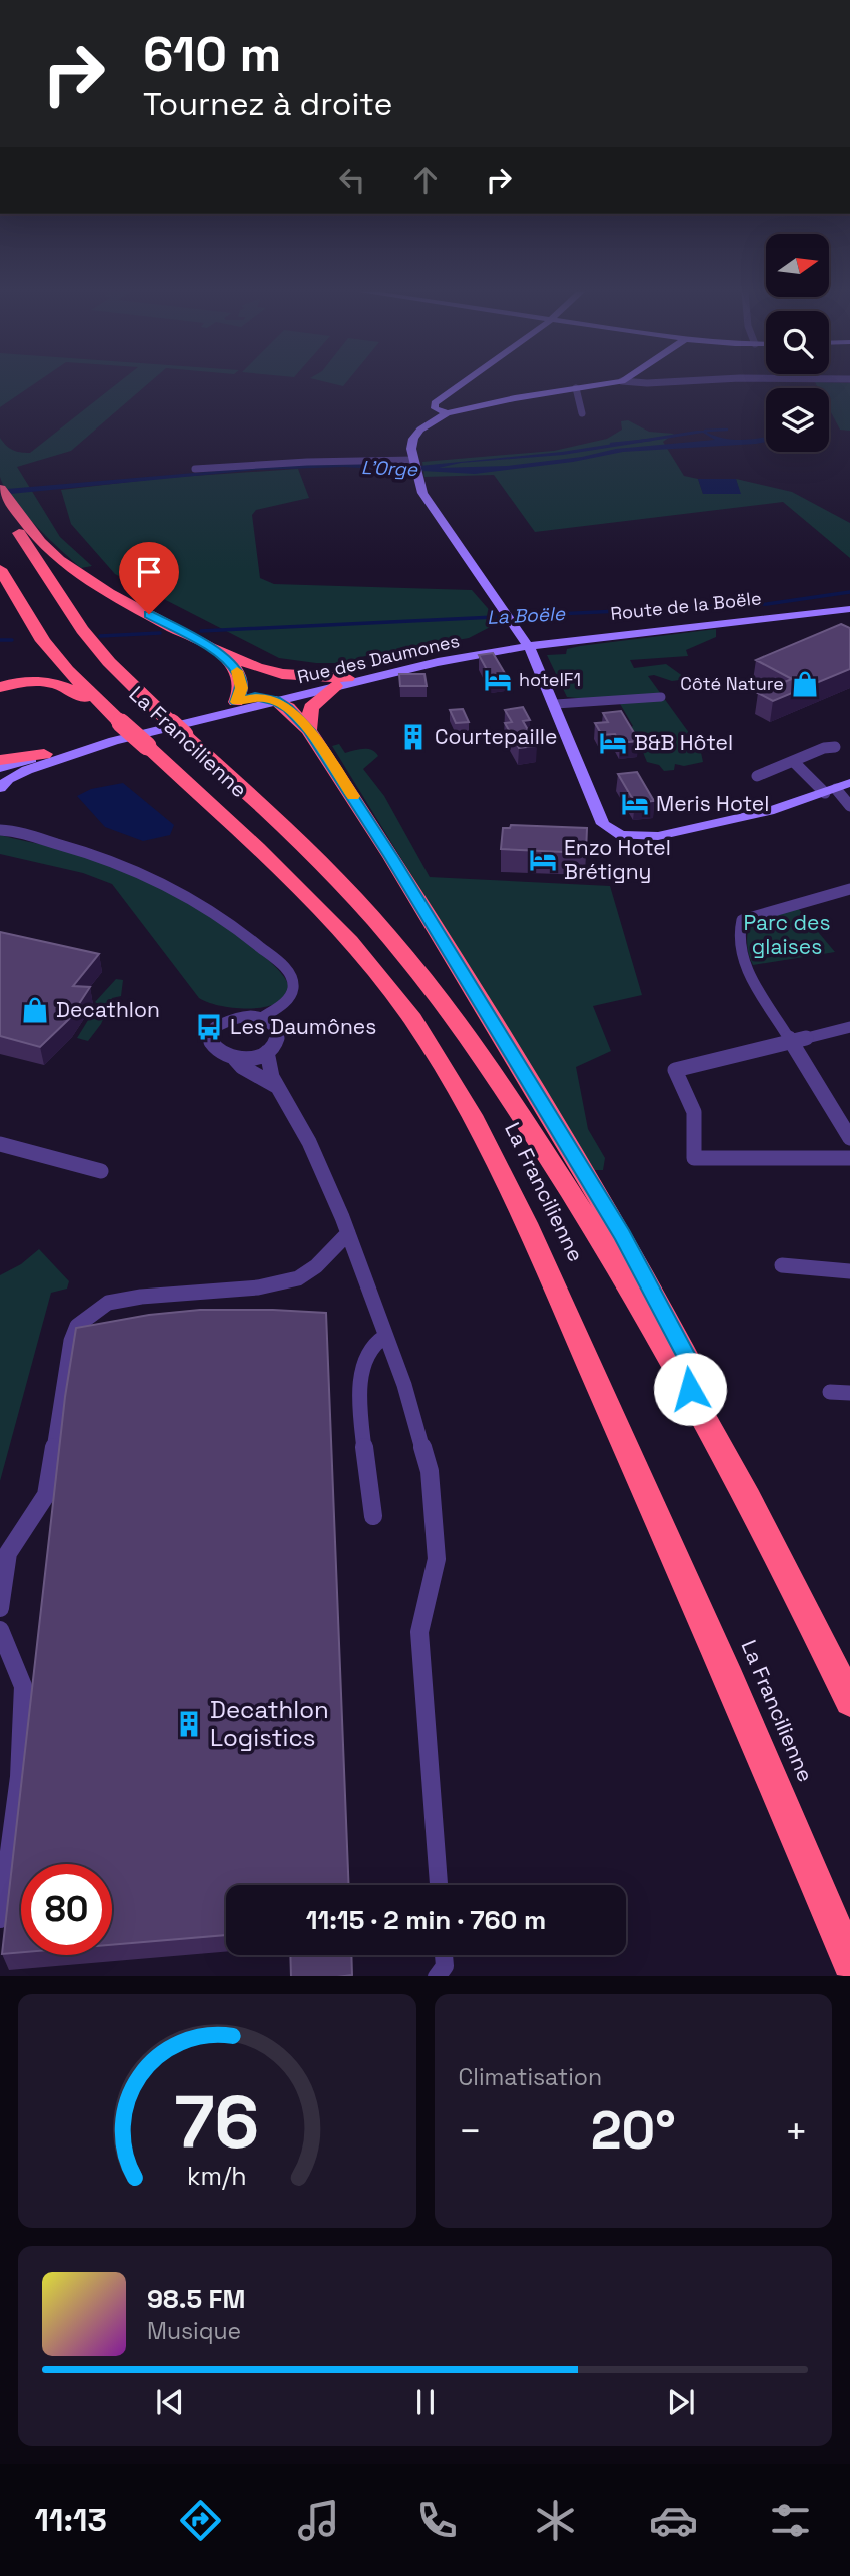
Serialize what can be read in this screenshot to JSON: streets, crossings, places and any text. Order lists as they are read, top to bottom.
{
  "streets": {
    "highway": ["La Francilienne"],
    "street": ["Route de la Boële", "Rue des Daumones"]
  },
  "crossings": [
    ["Route de la Boële", "Rue des Daumones"]
  ],
  "water": ["L'Orge", "La Boële"],
  "parks": ["Parc des glaises"],
  "places": {
    "hotel": [
      "hotelF1",
      "B&B Hôtel",
      "Meris Hotel",
      "Enzo Hotel Brétigny"
    ],
    "shop": ["Côté Nature", "Decathlon"],
    "building": ["Courtepaille", "Decathlon Logistics"],
    "bus stop": ["Les Daumônes"]
  },
  "north": "right",
  "page": {
    "turn": ["610 m", "Tournez à droite"],
    "limit": "80",
    "trip": "11:15 · 2 min · 760 m",
    "tile": "Climatisation",
    "heat": ["−", "20°", "+"],
    "song": ["98.5 FM", "Musique"],
    "tabs": "11:13",
    "gauge": ["76", "km/h"]
  }
}
